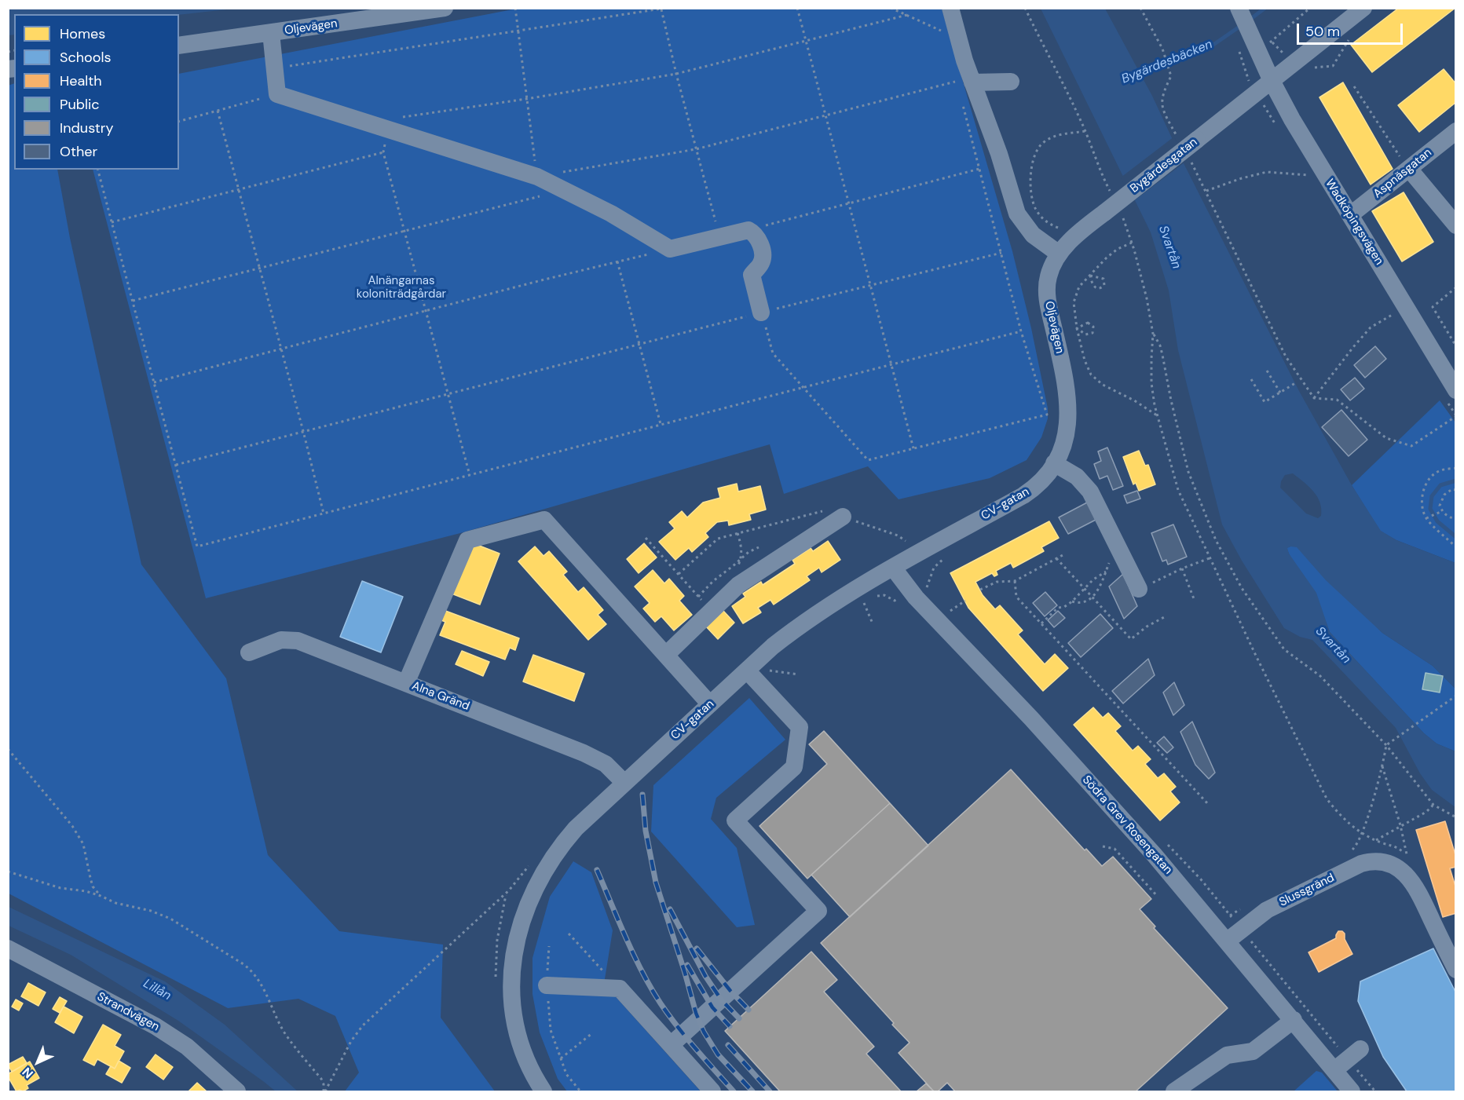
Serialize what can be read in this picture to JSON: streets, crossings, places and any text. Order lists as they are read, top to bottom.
{
  "streets": {
    "street": [
      "Oljevägen",
      "Bygärdesgatan",
      "Aspnäsgatan",
      "Wadköpingsvägen",
      "CV-gatan",
      "Alna Gränd",
      "Södra Grev Rosengatan",
      "Slussgränd",
      "Strandvägen"
    ]
  },
  "crossings": [
    ["Oljevägen", "Bygärdesgatan"],
    ["Oljevägen", "CV-gatan"],
    ["Bygärdesgatan", "Wadköpingsvägen"],
    ["Aspnäsgatan", "Wadköpingsvägen"],
    ["CV-gatan", "Alna Gränd"],
    ["CV-gatan", "Södra Grev Rosengatan"],
    ["Södra Grev Rosengatan", "Slussgränd"]
  ],
  "water": ["Bygärdesbäcken", "Svartån", "Lillån"],
  "parks": ["Alnängarnas koloniträdgårdar"],
  "legend": [
    "Homes",
    "Schools",
    "Health",
    "Public",
    "Industry",
    "Other"
  ],
  "scale_bar": "50 m",
  "north": "bottom left"
}
